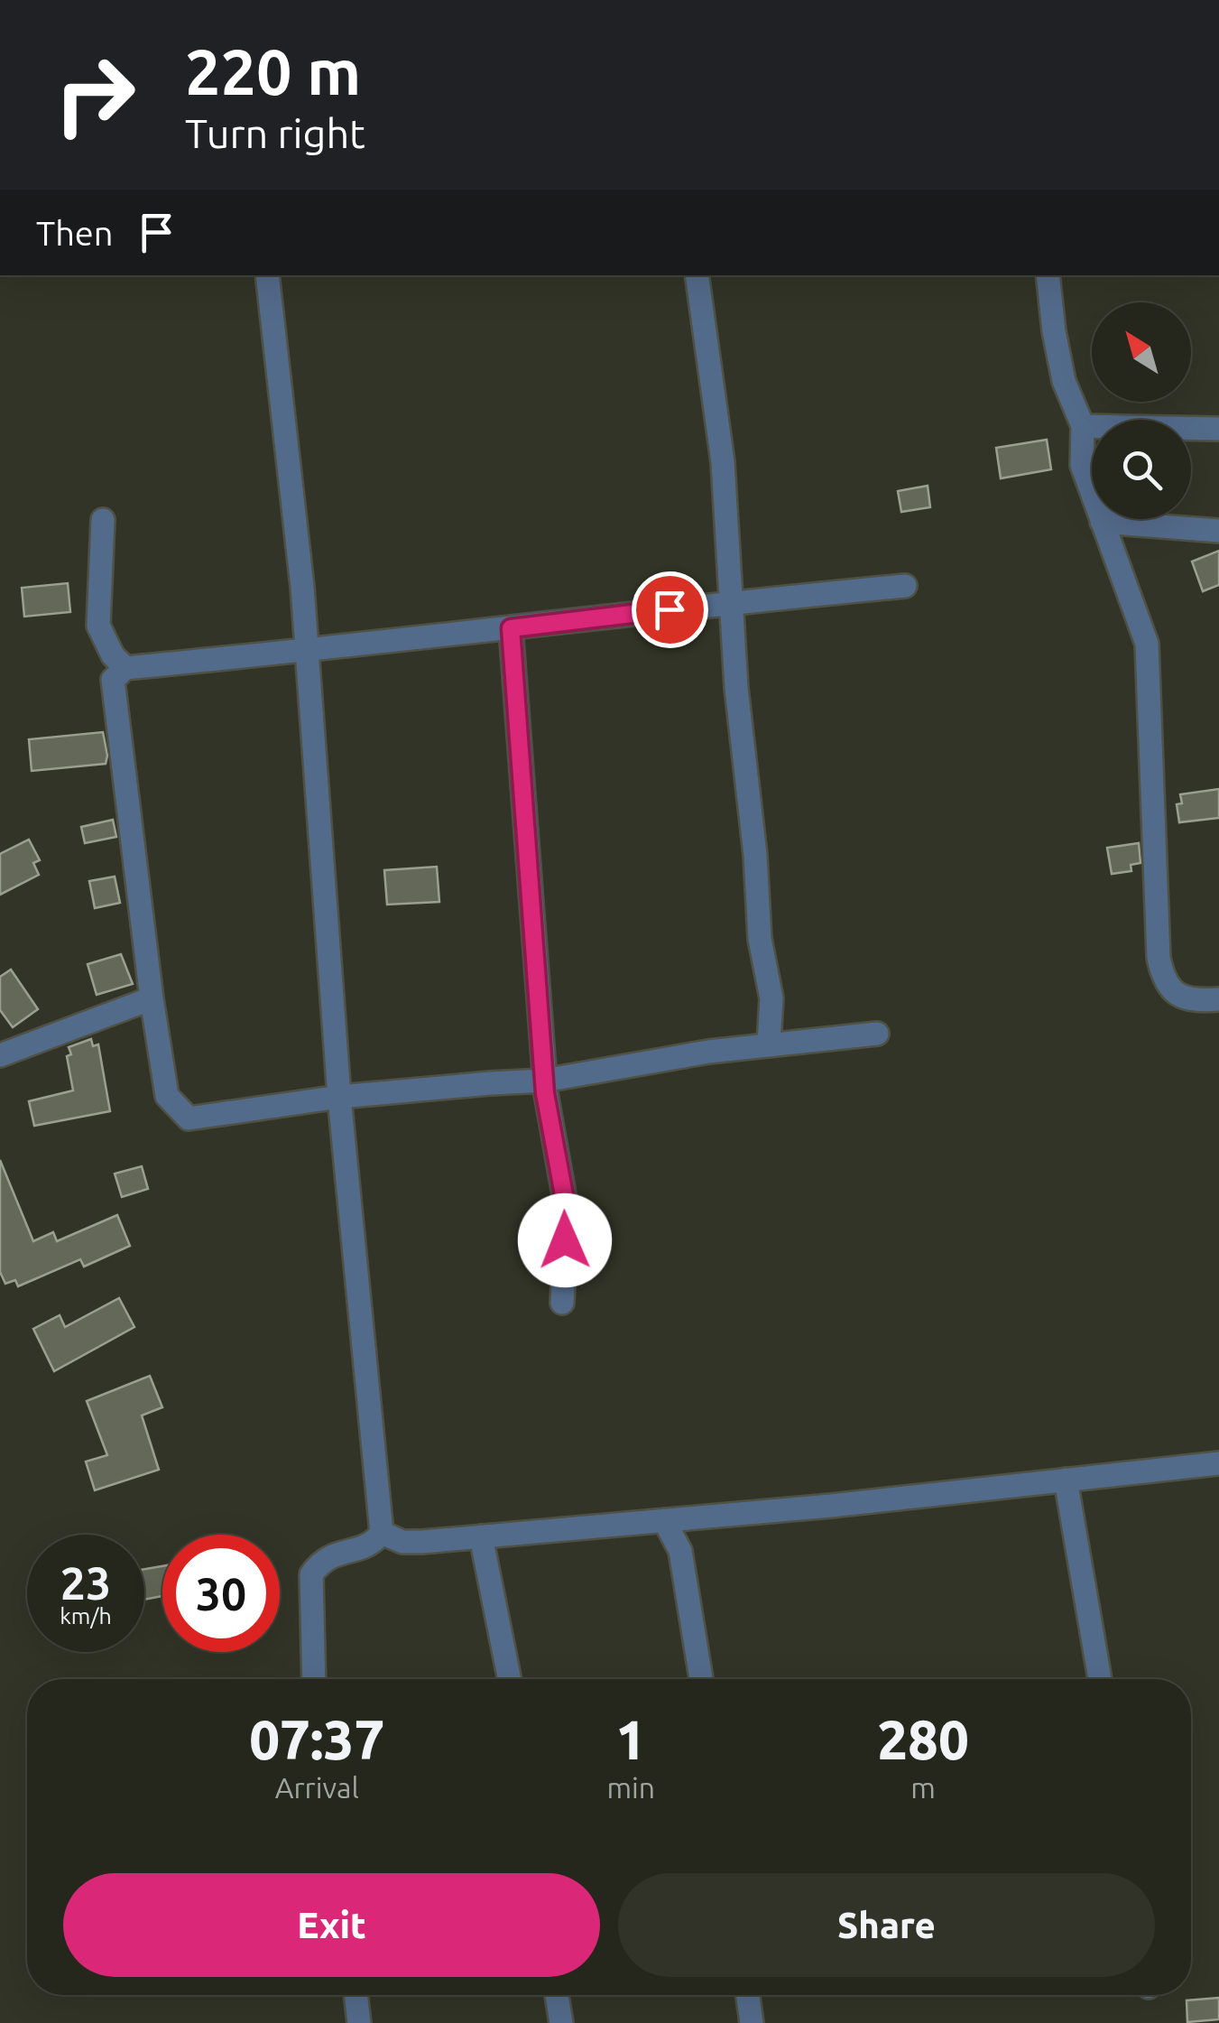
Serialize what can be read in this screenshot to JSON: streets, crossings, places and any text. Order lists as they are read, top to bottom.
{
  "north": "top left",
  "page": {
    "turn": ["220 m", "Turn right"],
    "then": "Then",
    "speed": "23 km/h",
    "limit": "30",
    "eta": [
      "07:37",
      "Arrival",
      "1",
      "min",
      "280",
      "m"
    ],
    "buttons": ["Exit", "Share"]
  }
}
